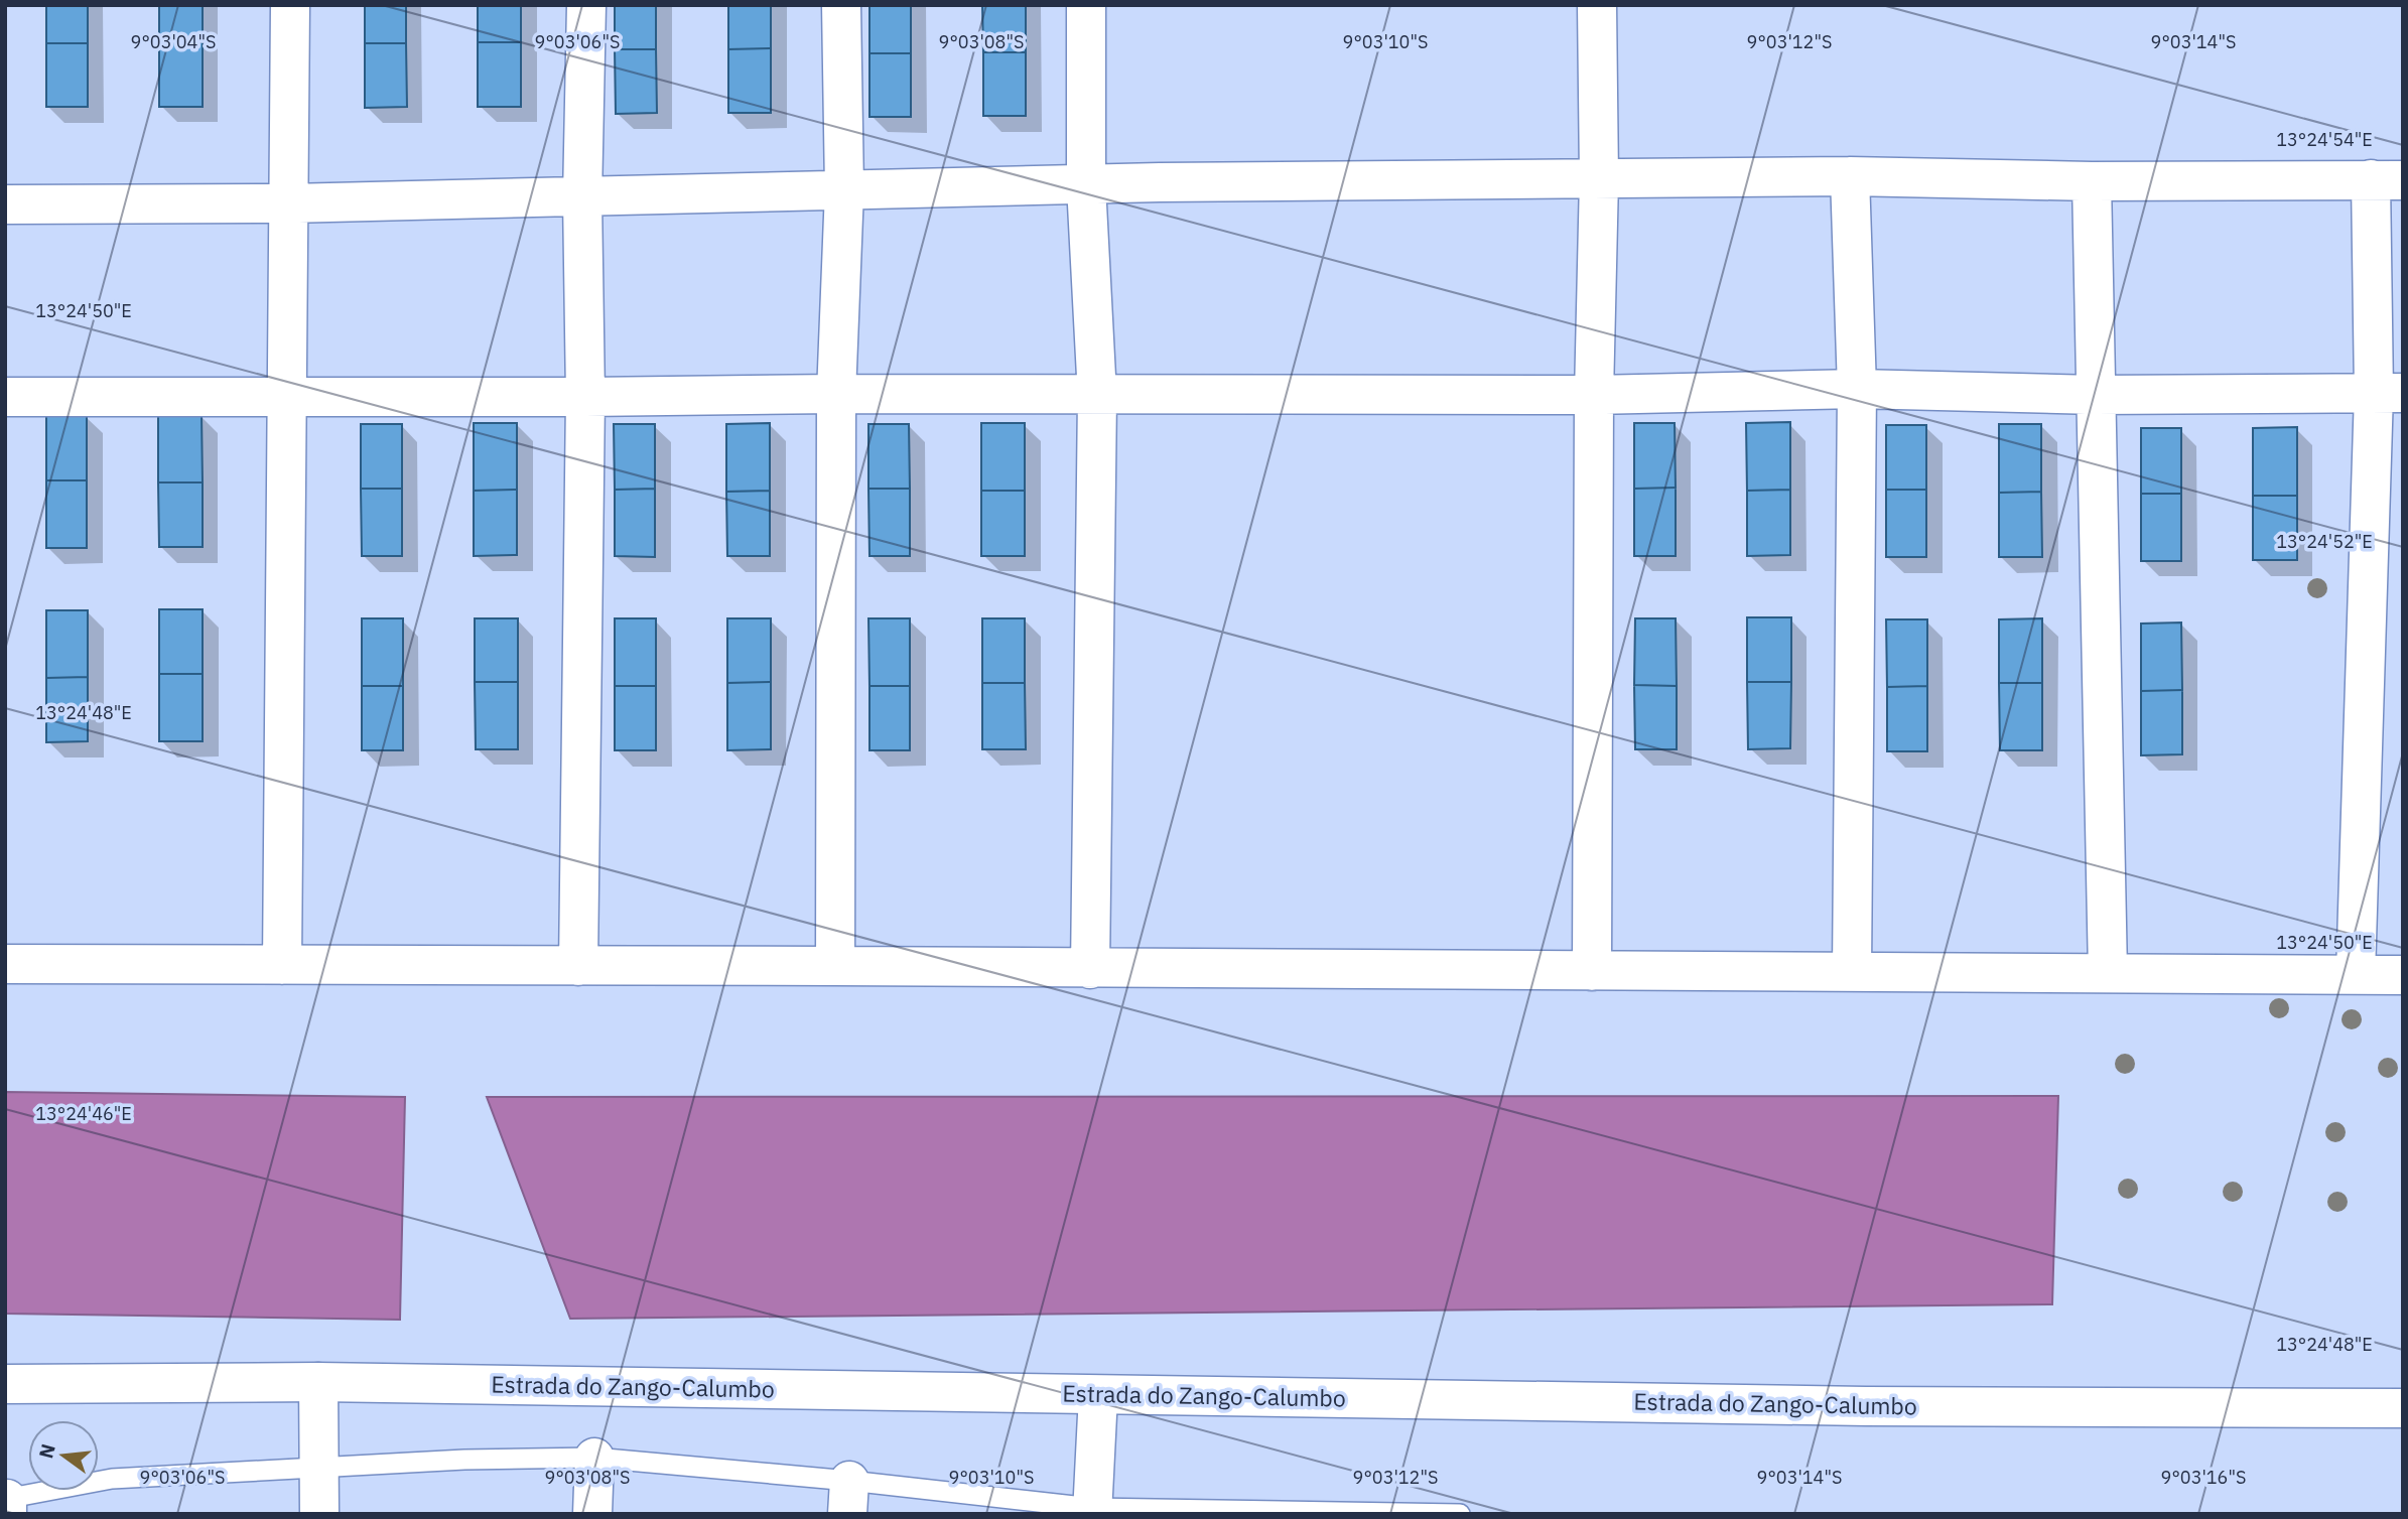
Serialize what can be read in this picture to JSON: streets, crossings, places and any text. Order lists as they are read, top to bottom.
{
  "streets": {
    "street": ["Estrada do Zango-Calumbo"]
  },
  "north": "left",
  "coordinates": [
    "9°03'06\"S",
    "9°03'08\"S",
    "9°03'10\"S",
    "9°03'12\"S",
    "9°03'04\"S",
    "9°03'14\"S",
    "13°24'54\"E",
    "13°24'50\"E",
    "13°24'52\"E",
    "13°24'48\"E",
    "13°24'46\"E",
    "9°03'16\"S"
  ]
}
